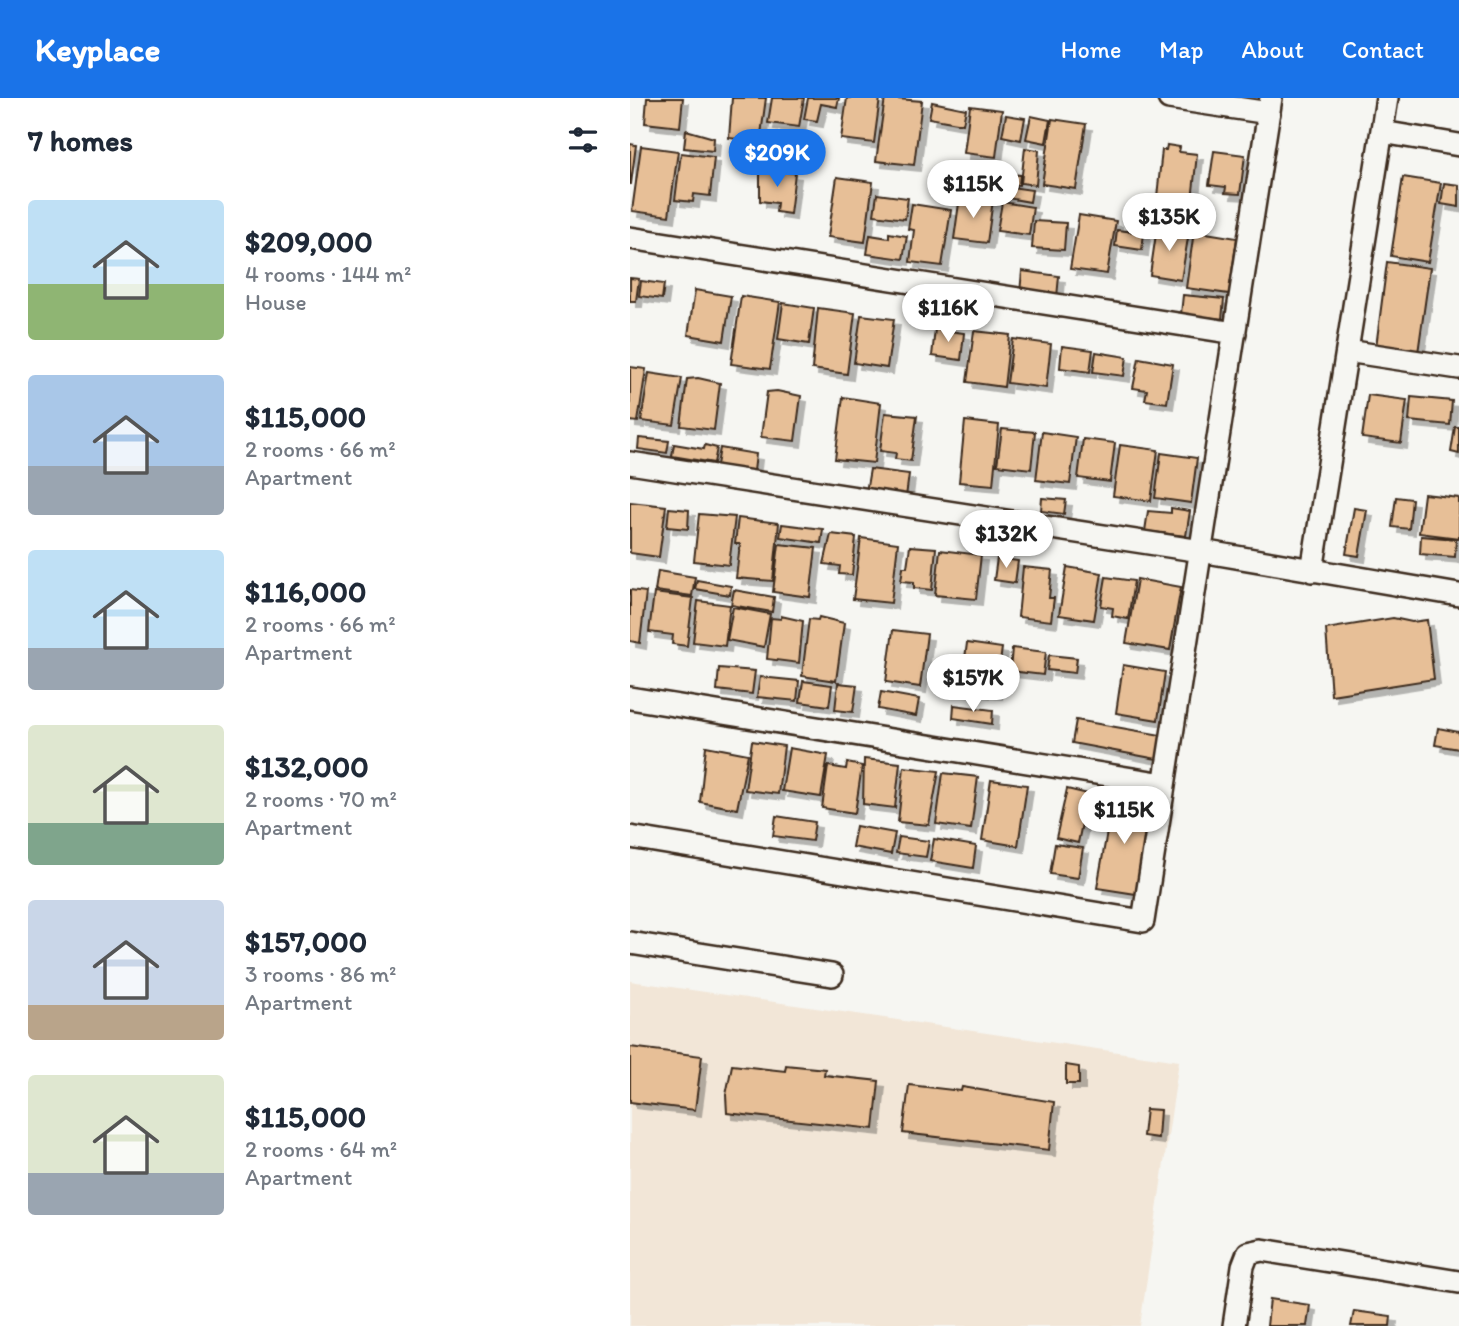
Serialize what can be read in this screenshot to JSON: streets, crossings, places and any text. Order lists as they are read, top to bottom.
{
  "page": {
    "header": "Keyplace",
    "nav": [
      "Home",
      "Map",
      "About",
      "Contact"
    ],
    "heading": "7 homes",
    "price": [
      "$209K",
      "$115K",
      "$135K",
      "$116K",
      "$132K",
      "$157K",
      "$115K"
    ],
    "list": [
      {
        "name": "$209,000",
        "note": "4 rooms · 144 m² · House"
      },
      {
        "name": "$115,000",
        "note": "2 rooms · 66 m² · Apartment"
      },
      {
        "name": "$116,000",
        "note": "2 rooms · 66 m² · Apartment"
      },
      {
        "name": "$132,000",
        "note": "2 rooms · 70 m² · Apartment"
      },
      {
        "name": "$157,000",
        "note": "3 rooms · 86 m² · Apartment"
      },
      {
        "name": "$115,000",
        "note": "2 rooms · 64 m² · Apartment"
      }
    ]
  }
}
